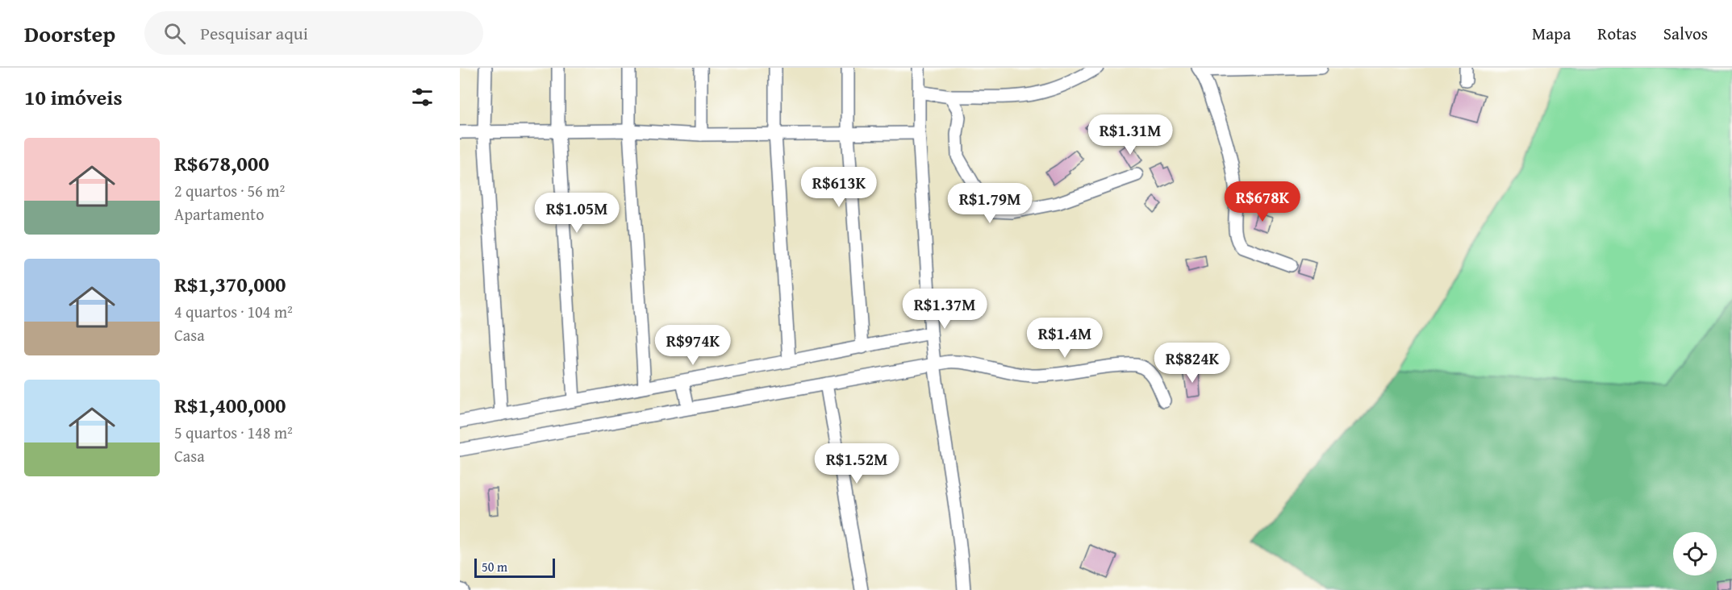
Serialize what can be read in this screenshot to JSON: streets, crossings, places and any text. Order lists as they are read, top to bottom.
{
  "scale_bar": "50 m",
  "page": {
    "header": "Doorstep",
    "search": "Pesquisar aqui",
    "nav": ["Mapa", "Rotas", "Salvos"],
    "heading": "10 imóveis",
    "price": [
      "R$1.31M",
      "R$613K",
      "R$678K",
      "R$1.79M",
      "R$1.05M",
      "R$1.37M",
      "R$1.4M",
      "R$974K",
      "R$824K",
      "R$1.52M"
    ],
    "list": [
      {
        "name": "R$678,000",
        "note": "2 quartos · 56 m² · Apartamento"
      },
      {
        "name": "R$1,370,000",
        "note": "4 quartos · 104 m² · Casa"
      },
      {
        "name": "R$1,400,000",
        "note": "5 quartos · 148 m² · Casa"
      }
    ],
    "scale": "50 m"
  }
}
